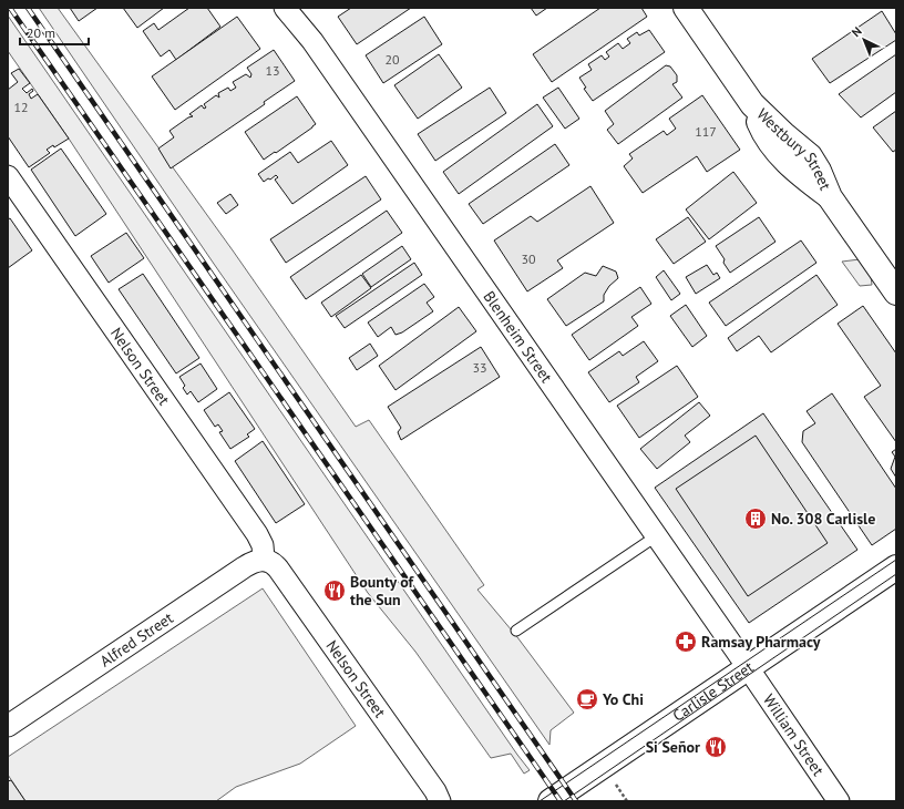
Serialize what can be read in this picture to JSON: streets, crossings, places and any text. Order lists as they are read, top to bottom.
{
  "streets": {
    "main road": ["Westbury Street", "Carlisle Street"],
    "street": [
      "Blenheim Street",
      "Nelson Street",
      "Alfred Street",
      "William Street"
    ]
  },
  "crossings": [
    ["Blenheim Street", "Carlisle Street"],
    ["Blenheim Street", "William Street"],
    ["Nelson Street", "Alfred Street"],
    ["Carlisle Street", "William Street"]
  ],
  "places": {
    "building": ["No. 308 Carlisle"],
    "restaurant": ["Bounty of the Sun", "Si Señor"],
    "pharmacy": ["Ramsay Pharmacy"],
    "cafe": ["Yo Chi"]
  },
  "house_numbers": [
    "20",
    "13",
    "12",
    "117",
    "30",
    "33"
  ],
  "scale_bar": "20 m",
  "north": "top left"
}
